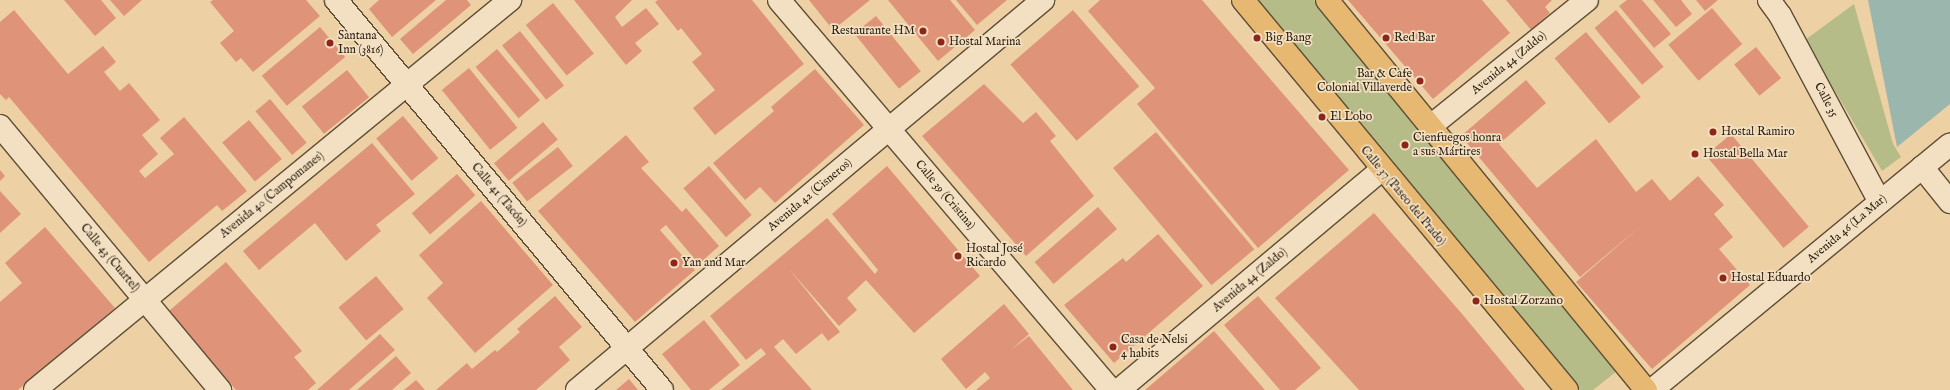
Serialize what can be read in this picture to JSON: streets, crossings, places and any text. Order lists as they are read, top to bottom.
{
  "streets": {
    "main road": ["Calle 37 (Paseo del Prado)"],
    "street": [
      "Avenida 44 (Zaldo)",
      "Calle 35",
      "Avenida 40 (Campomanes)",
      "Calle 41 (Tacón)",
      "Avenida 42 (Cisneros)",
      "Calle 39 (Cristina)",
      "Avenida 46 (La Mar)",
      "Calle 43 (Cuartel)"
    ]
  },
  "crossings": [
    ["Avenida 44 (Zaldo)", "Calle 37 (Paseo del Prado)"],
    ["Calle 35", "Avenida 46 (La Mar)"],
    ["Avenida 40 (Campomanes)", "Calle 41 (Tacón)"],
    ["Avenida 40 (Campomanes)", "Calle 43 (Cuartel)"],
    ["Calle 41 (Tacón)", "Avenida 42 (Cisneros)"],
    ["Avenida 42 (Cisneros)", "Calle 39 (Cristina)"]
  ],
  "places": [
    "Restaurante HM",
    "Big Bang",
    "Red Bar",
    "Hostal Marina",
    "Santana Inn (3816)",
    "Bar & Cafe Colonial Villaverde",
    "El Lobo",
    "Hostal Ramiro",
    "Cienfuegos honra a sus Mártires",
    "Hostal Bella Mar",
    "Hostal José Ricardo",
    "Yan and Mar",
    "Hostal Eduardo",
    "Hostal Zorzano",
    "Casa de Nelsi 4 habits"
  ]
}
